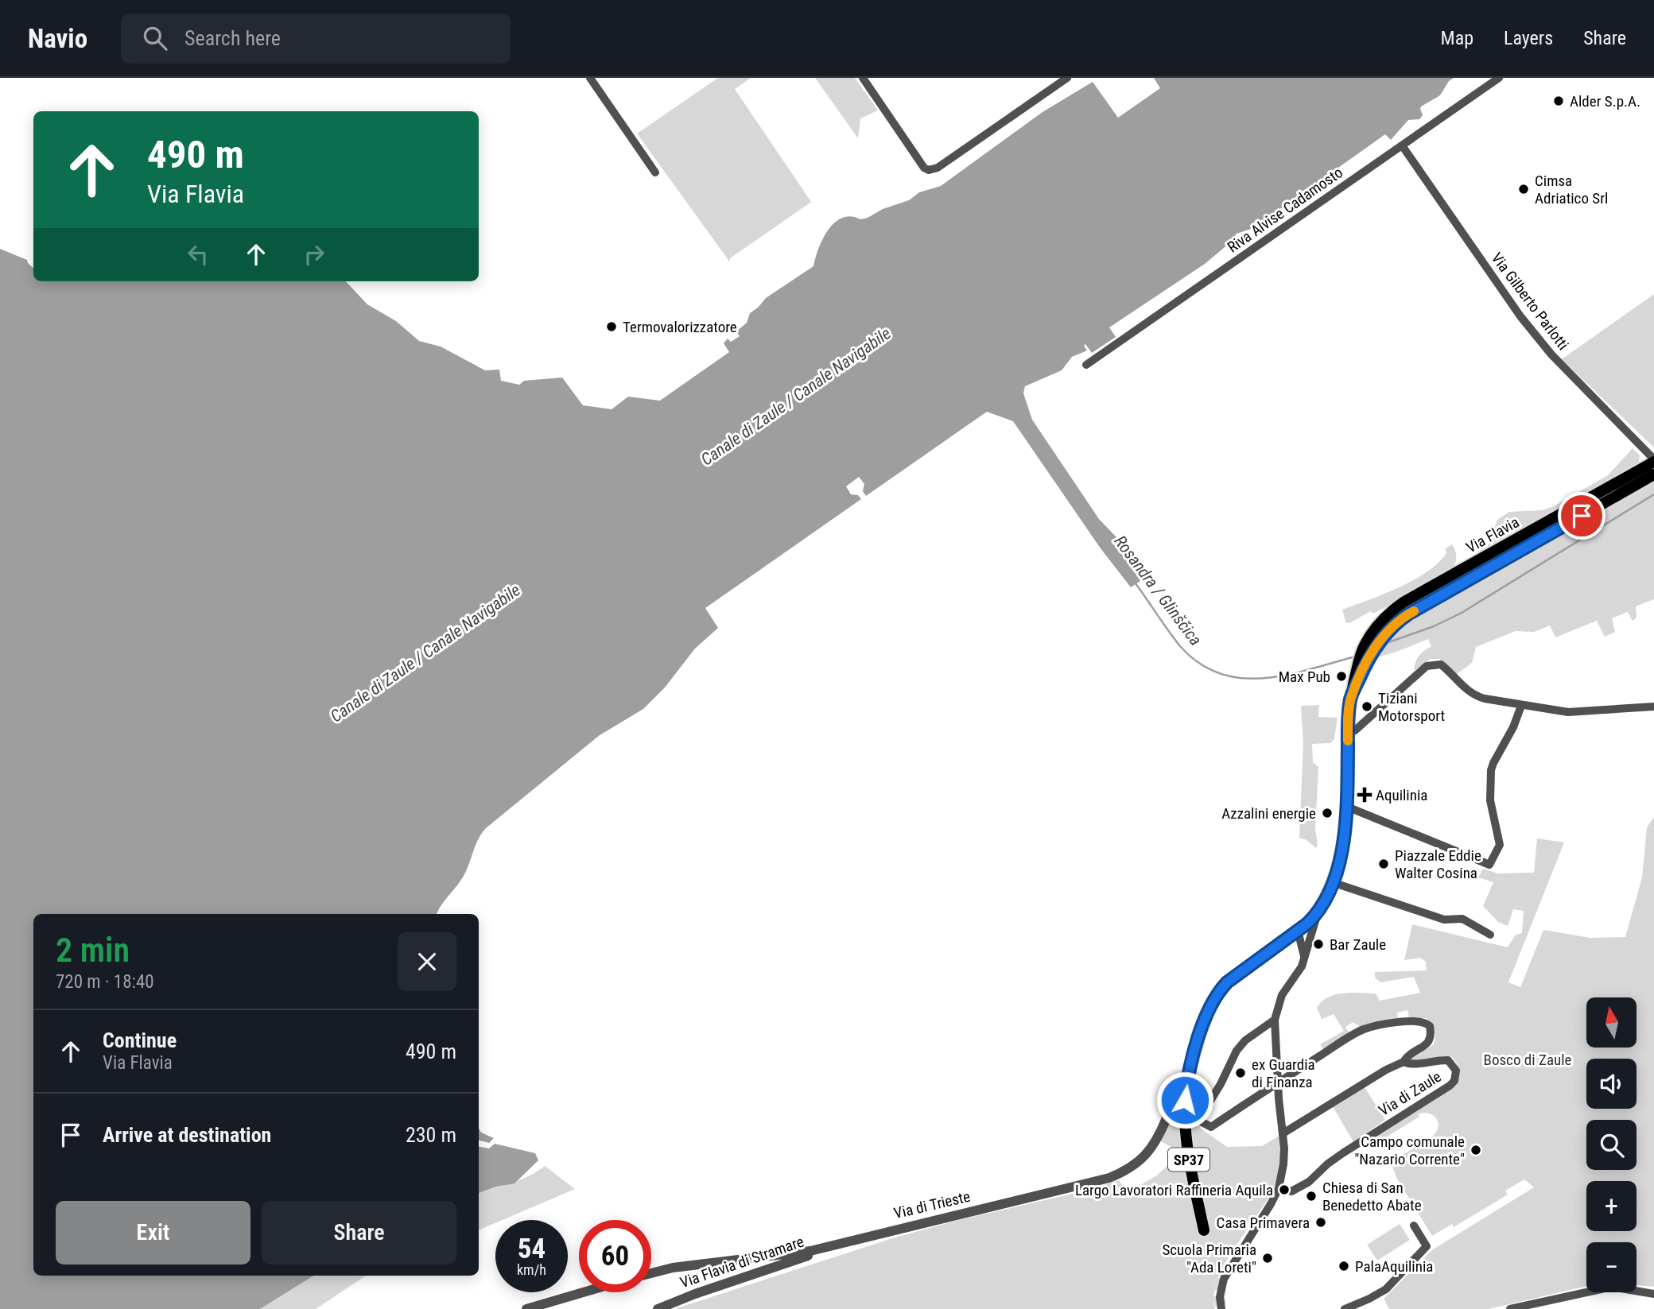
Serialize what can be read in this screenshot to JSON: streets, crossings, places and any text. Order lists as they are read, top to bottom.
{
  "streets": {
    "main road": ["Via Flavia", "SP37"],
    "street": [
      "Riva Alvise Cadamosto",
      "Via Gilberto Parlotti",
      "Via di Zaule",
      "Via di Trieste",
      "Via Flavia di Stramare"
    ]
  },
  "crossings": [
    ["Riva Alvise Cadamosto", "Via Gilberto Parlotti"],
    ["Via Gilberto Parlotti", "Via Flavia"],
    ["Via Flavia", "SP37"],
    ["SP37", "Via di Trieste"],
    ["Via di Trieste", "Via Flavia di Stramare"]
  ],
  "water": ["Canale di Zaule / Canale Navigabile", "Rosandra / Glinščica"],
  "parks": ["Bosco di Zaule"],
  "places": {
    "other": [
      "Alder S.p.A.",
      "Cimsa Adriatico Srl",
      "Termovalorizzatore",
      "Max Pub",
      "Tiziani Motorsport",
      "Azzalini energie",
      "Piazzale Eddie Walter Cosina",
      "Bar Zaule",
      "ex Guardia di Finanza",
      "Campo comunale \"Nazario Corrente\"",
      "Largo Lavoratori Raffineria Aquila",
      "Chiesa di San Benedetto Abate",
      "Casa Primavera",
      "Scuola Primaria \"Ada Loreti\"",
      "PalaAquilinia"
    ],
    "health": ["Aquilinia"]
  },
  "north": "top",
  "page": {
    "header": "Navio",
    "search": "Search here",
    "nav": ["Map", "Layers", "Share"],
    "turn": ["490 m", "Via Flavia"],
    "heading": ["2 min", "720 m · 18:40"],
    "map_buttons": ["+", "−"],
    "list": [
      {
        "name": "Continue",
        "note": "Via Flavia",
        "value": "490 m"
      },
      {
        "name": "Arrive at destination",
        "value": "230 m"
      }
    ],
    "buttons": ["Exit", "Share"],
    "speed": "54 km/h",
    "limit": "60"
  }
}
